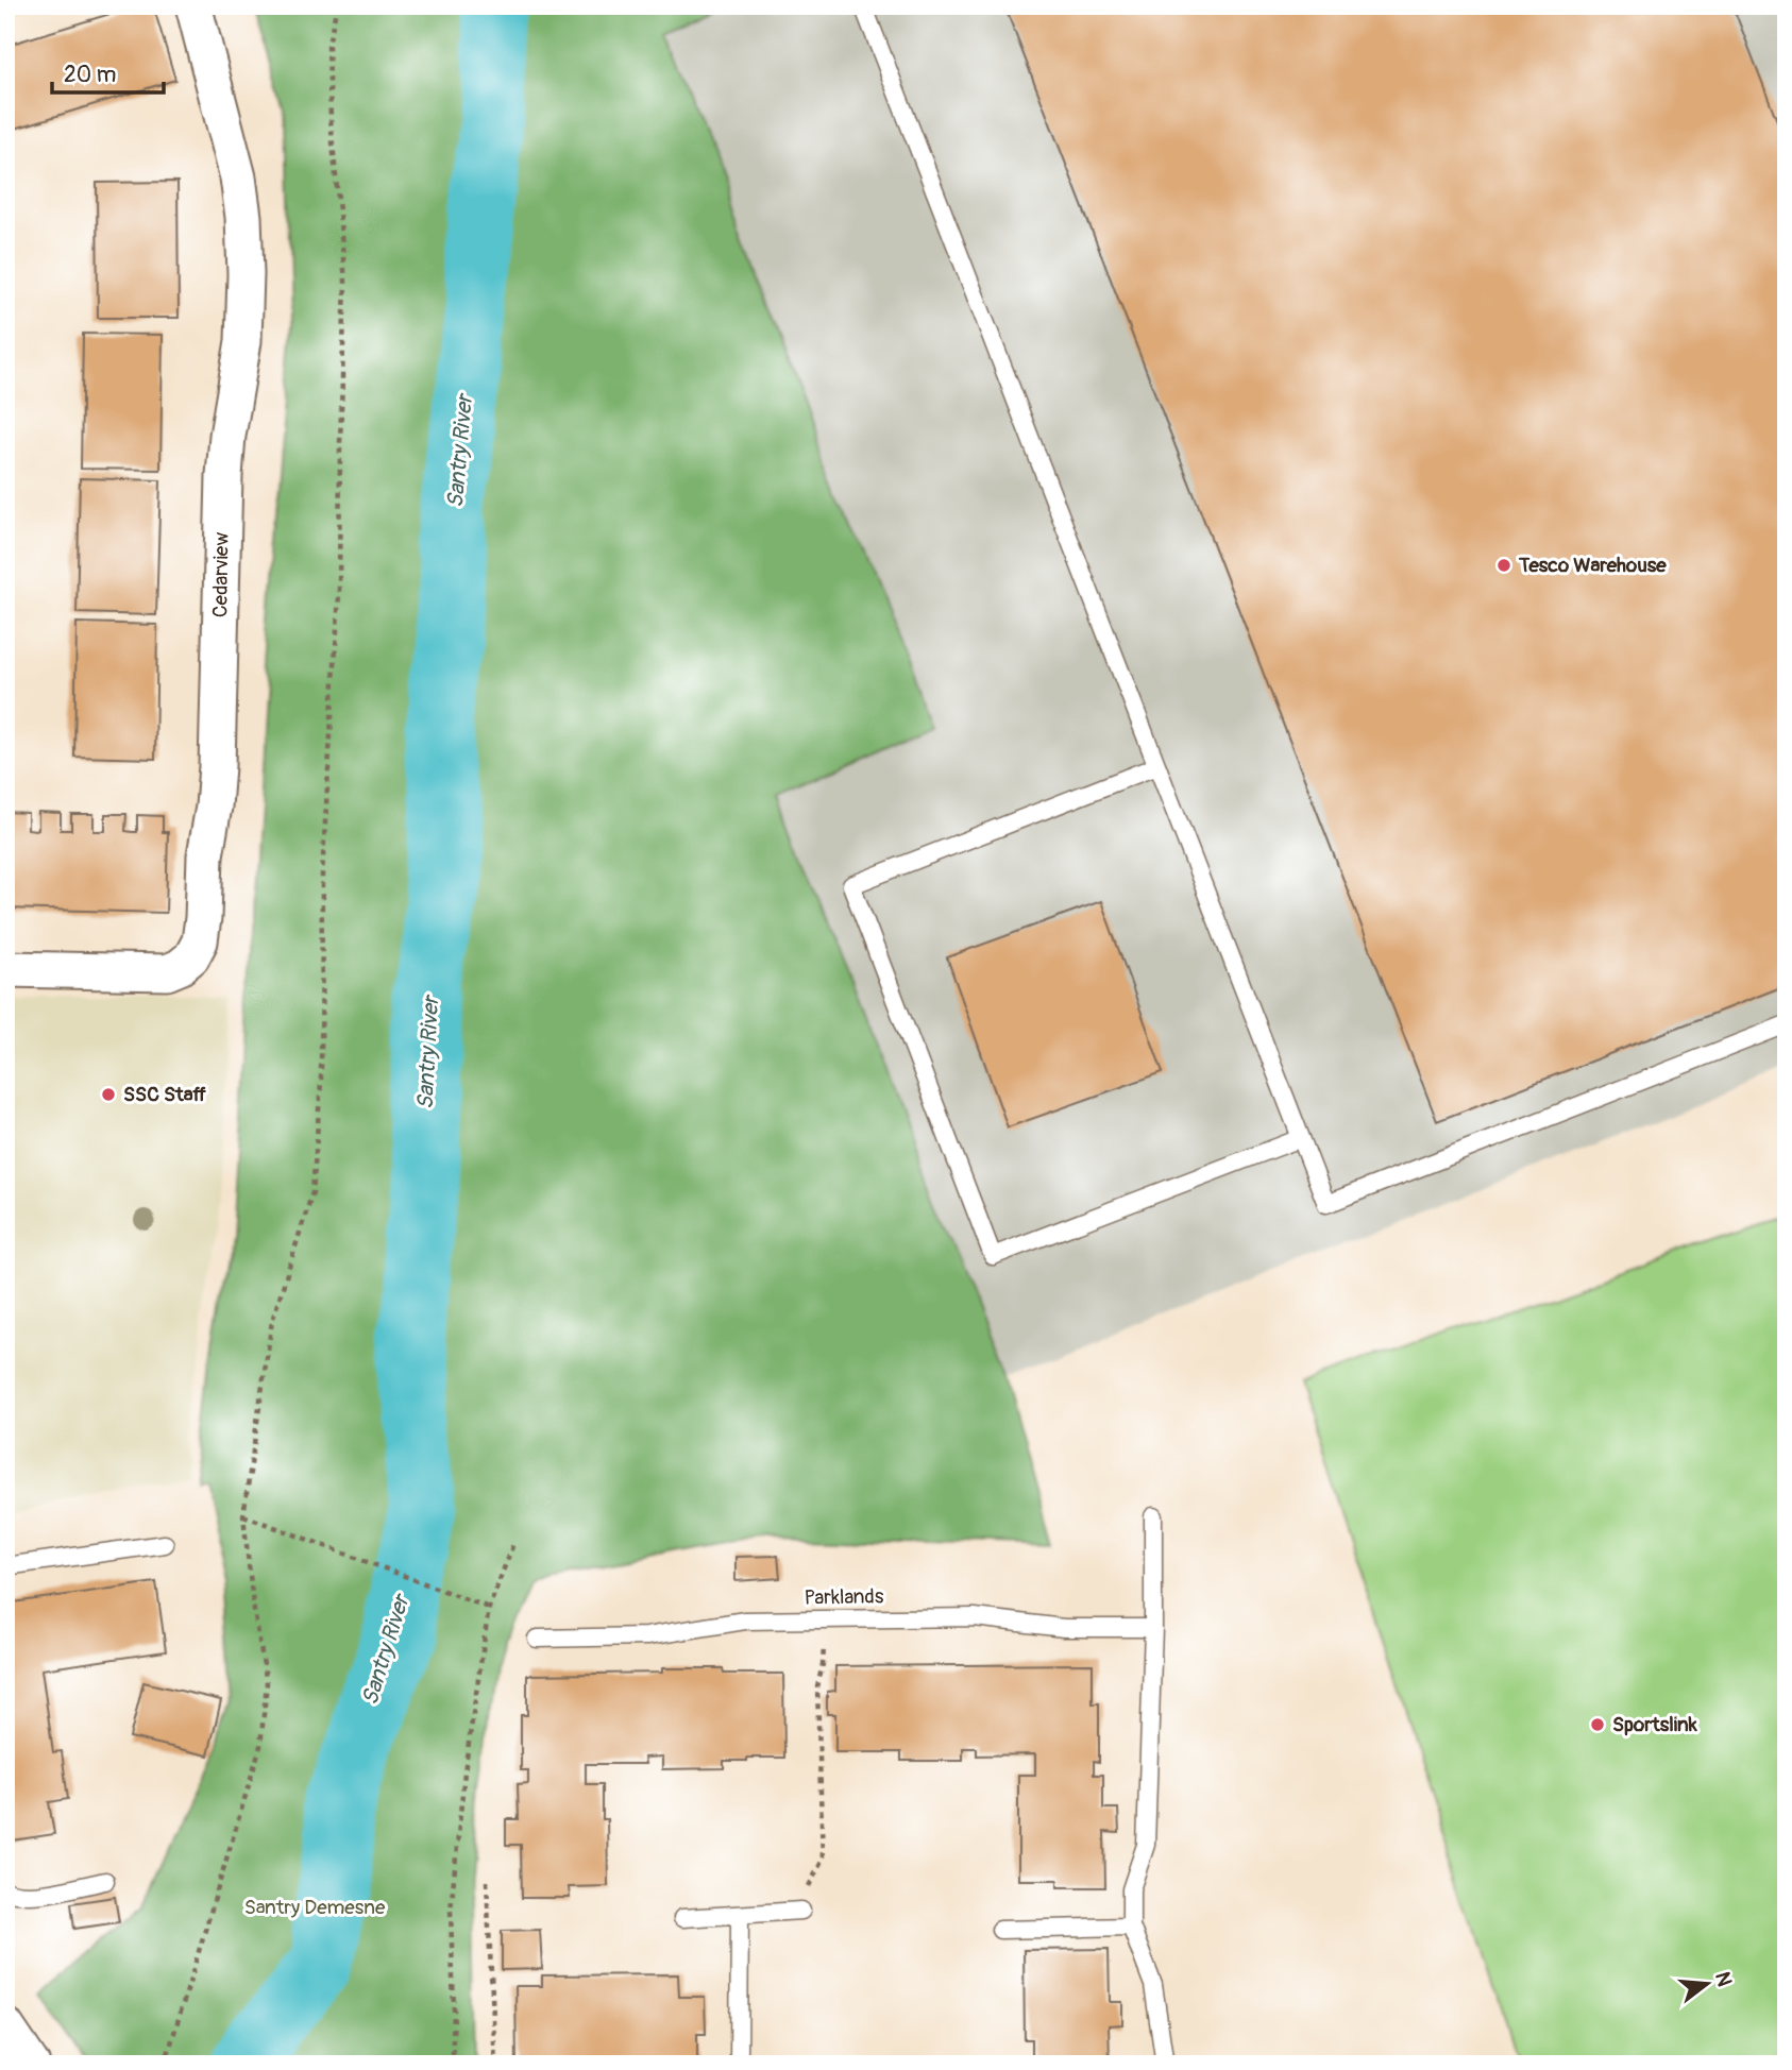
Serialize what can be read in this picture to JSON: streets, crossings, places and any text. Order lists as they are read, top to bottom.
{
  "streets": {
    "street": ["Cedarview"],
    "lane": ["Parklands"]
  },
  "water": ["Santry River"],
  "parks": ["Santry Demesne"],
  "places": ["Tesco Warehouse", "SSC Staff", "Sportslink"],
  "scale_bar": "20 m",
  "north": "right"
}
